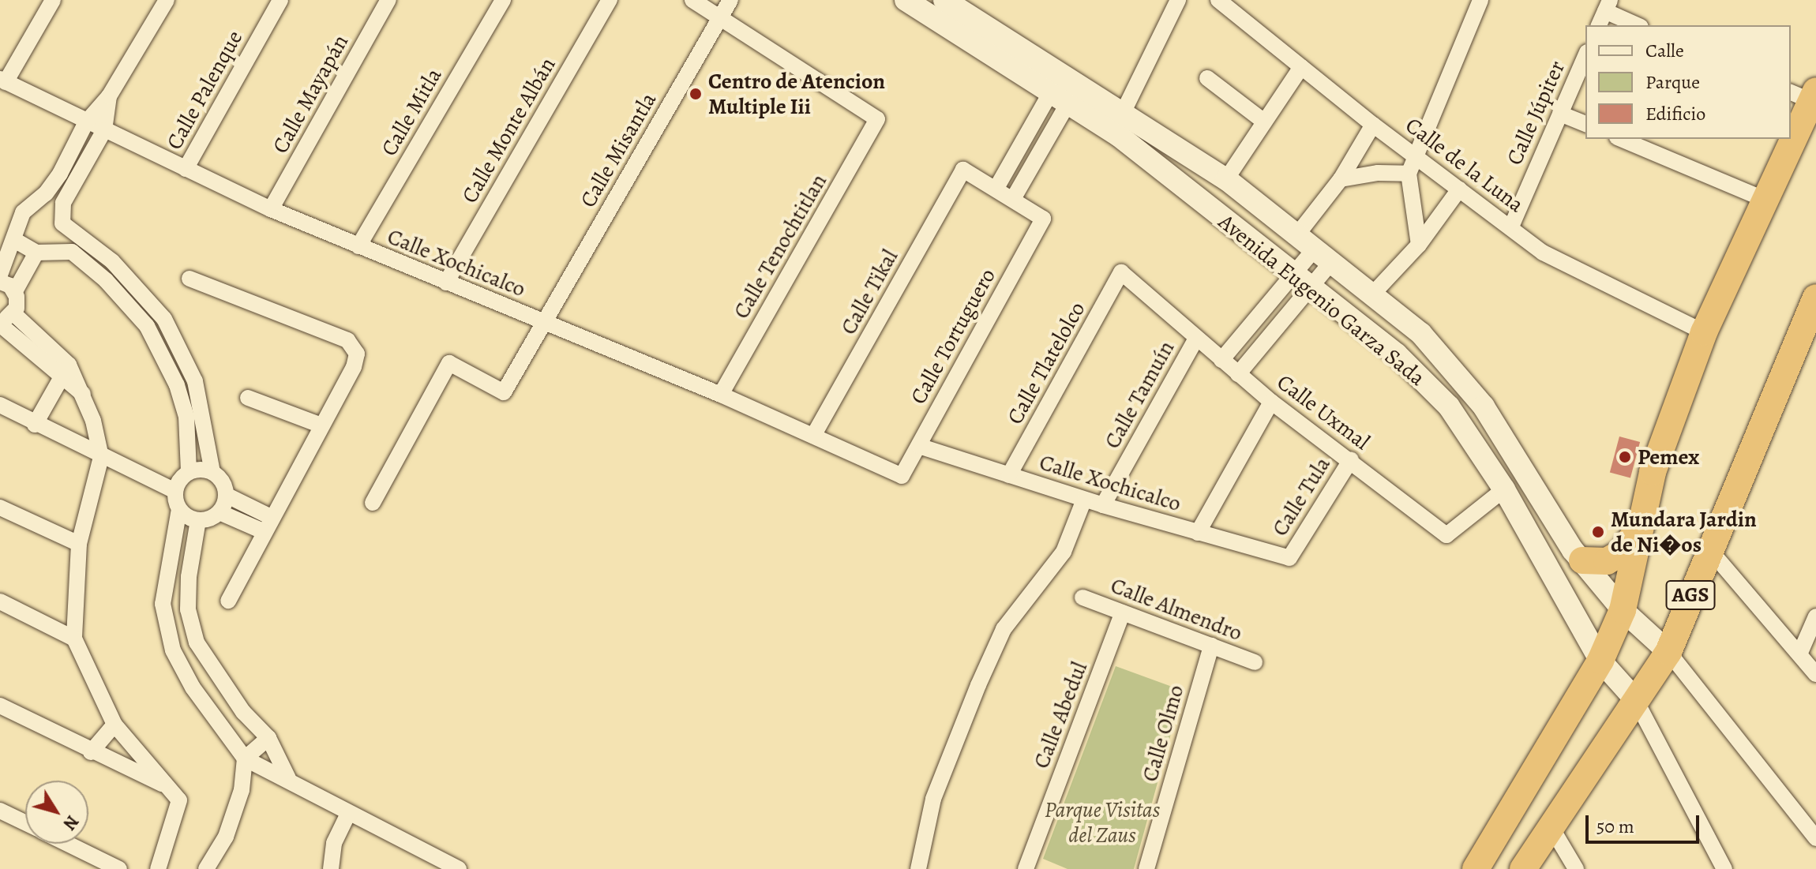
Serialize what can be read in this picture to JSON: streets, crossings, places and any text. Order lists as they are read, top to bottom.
{
  "streets": {
    "highway": ["AGS"],
    "main road": ["Avenida Eugenio Garza Sada"],
    "street": [
      "Calle Palenque",
      "Calle Mayapán",
      "Calle Mitla",
      "Calle Júpiter",
      "Calle Monte Albán",
      "Calle Misantla",
      "Calle de la Luna",
      "Calle Tenochtitlan",
      "Calle Xochicalco",
      "Calle Tikal",
      "Calle Tortuguero",
      "Calle Tlatelolco",
      "Calle Tamuín",
      "Calle Uxmal",
      "Calle Tula",
      "Calle Almendro",
      "Calle Abedul",
      "Calle Olmo"
    ]
  },
  "crossings": [
    ["Calle Palenque", "Calle Xochicalco"],
    ["Calle Mayapán", "Calle Xochicalco"],
    ["Calle Mitla", "Calle Xochicalco"],
    ["Calle Júpiter", "Calle de la Luna"],
    ["Calle Monte Albán", "Calle Xochicalco"],
    ["Calle Misantla", "Calle Tenochtitlan"],
    ["Calle Misantla", "Calle Xochicalco"],
    ["Calle Tenochtitlan", "Calle Xochicalco"],
    ["Calle Xochicalco", "Calle Tikal"],
    ["Calle Xochicalco", "Calle Tortuguero"],
    ["Calle Xochicalco", "Calle Tlatelolco"],
    ["Calle Xochicalco", "Calle Tamuín"],
    ["Calle Xochicalco", "Calle Tula"],
    ["Avenida Eugenio Garza Sada", "Calle Uxmal"],
    ["Avenida Eugenio Garza Sada", "AGS"],
    ["Calle Tlatelolco", "Calle Uxmal"],
    ["Calle Tamuín", "Calle Uxmal"],
    ["Calle Uxmal", "Calle Tula"],
    ["Calle Almendro", "Calle Abedul"],
    ["Calle Almendro", "Calle Olmo"]
  ],
  "parks": ["Parque Visitas del Zaus"],
  "places": ["Centro de Atencion Multiple Iii", "Pemex", "Mundara Jardin de Ni�os"],
  "legend": ["Calle", "Parque", "Edificio"],
  "scale_bar": "50 m",
  "north": "bottom right"
}
